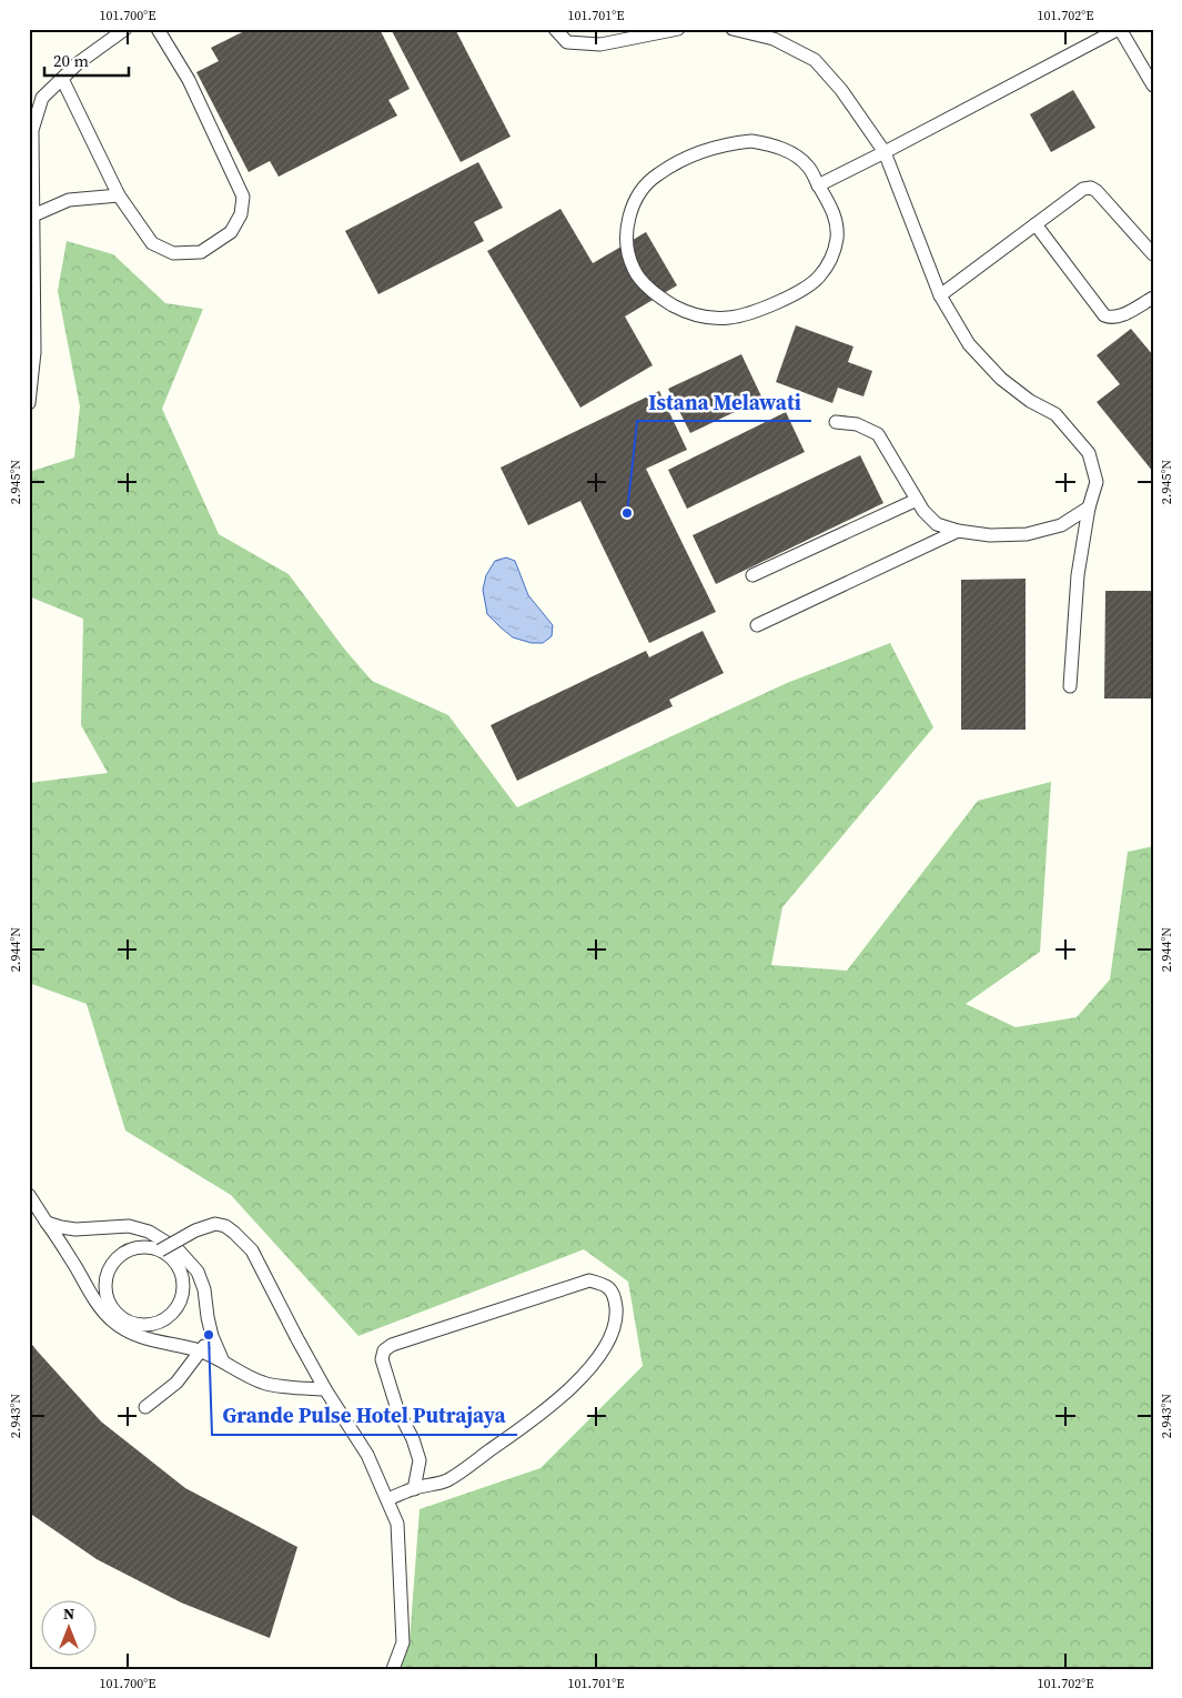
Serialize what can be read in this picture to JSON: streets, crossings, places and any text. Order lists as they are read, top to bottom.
{
  "places": ["Istana Melawati", "Grande Pulse Hotel Putrajaya"],
  "scale_bar": "20 m",
  "north": "top",
  "coordinates": [
    "101.700°E",
    "101.701°E",
    "101.702°E",
    "2.945°N",
    "2.944°N",
    "2.943°N"
  ]
}
